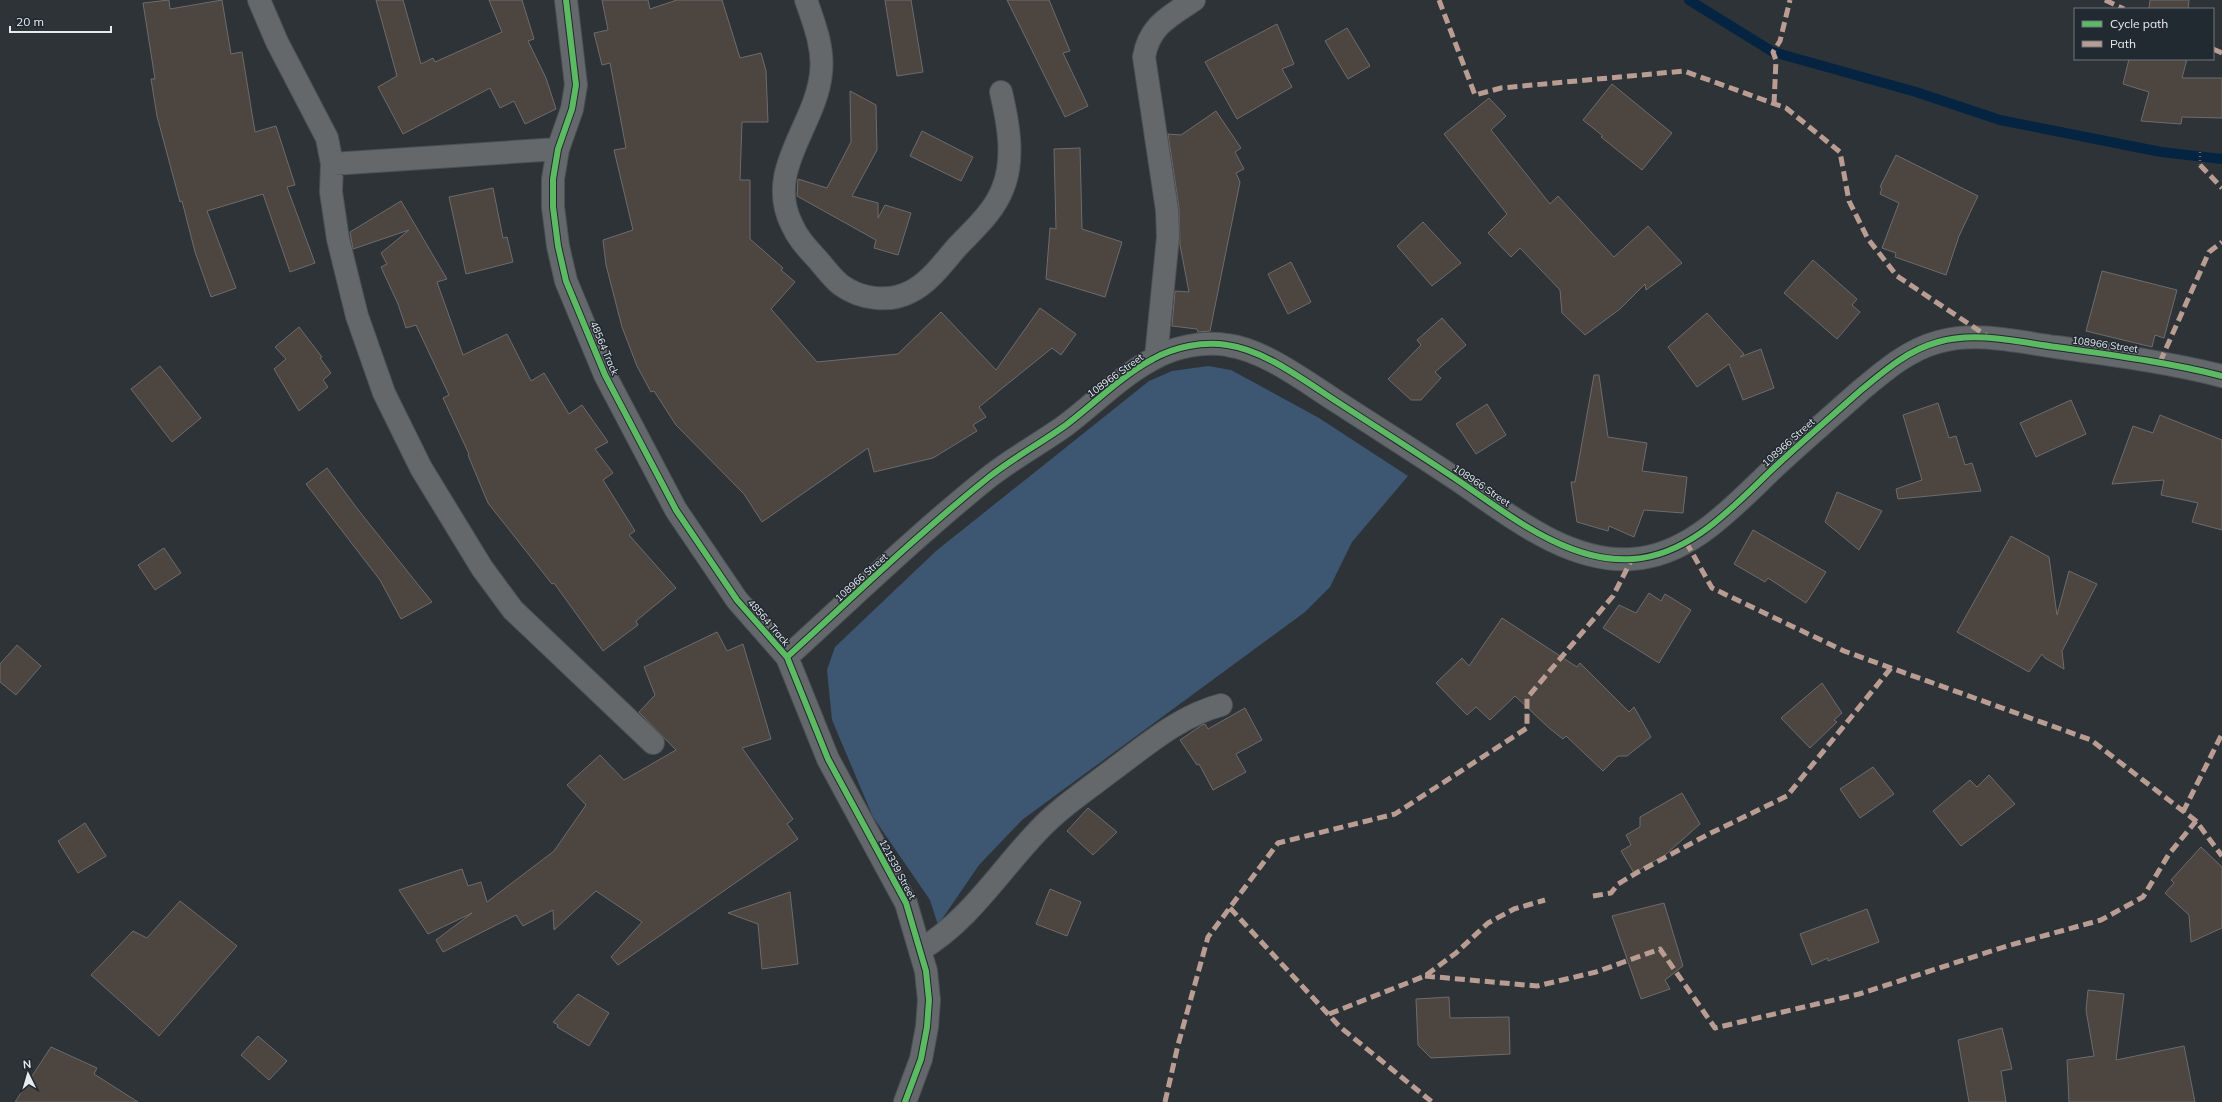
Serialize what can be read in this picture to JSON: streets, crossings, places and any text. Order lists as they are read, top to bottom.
{
  "streets": {
    "street": ["108966 Street", "48564 Track", "121339 Street"]
  },
  "crossings": [
    ["108966 Street", "48564 Track"],
    ["108966 Street", "121339 Street"],
    ["48564 Track", "121339 Street"]
  ],
  "legend": ["Cycle path", "Path"],
  "scale_bar": "20 m",
  "north": "top"
}
